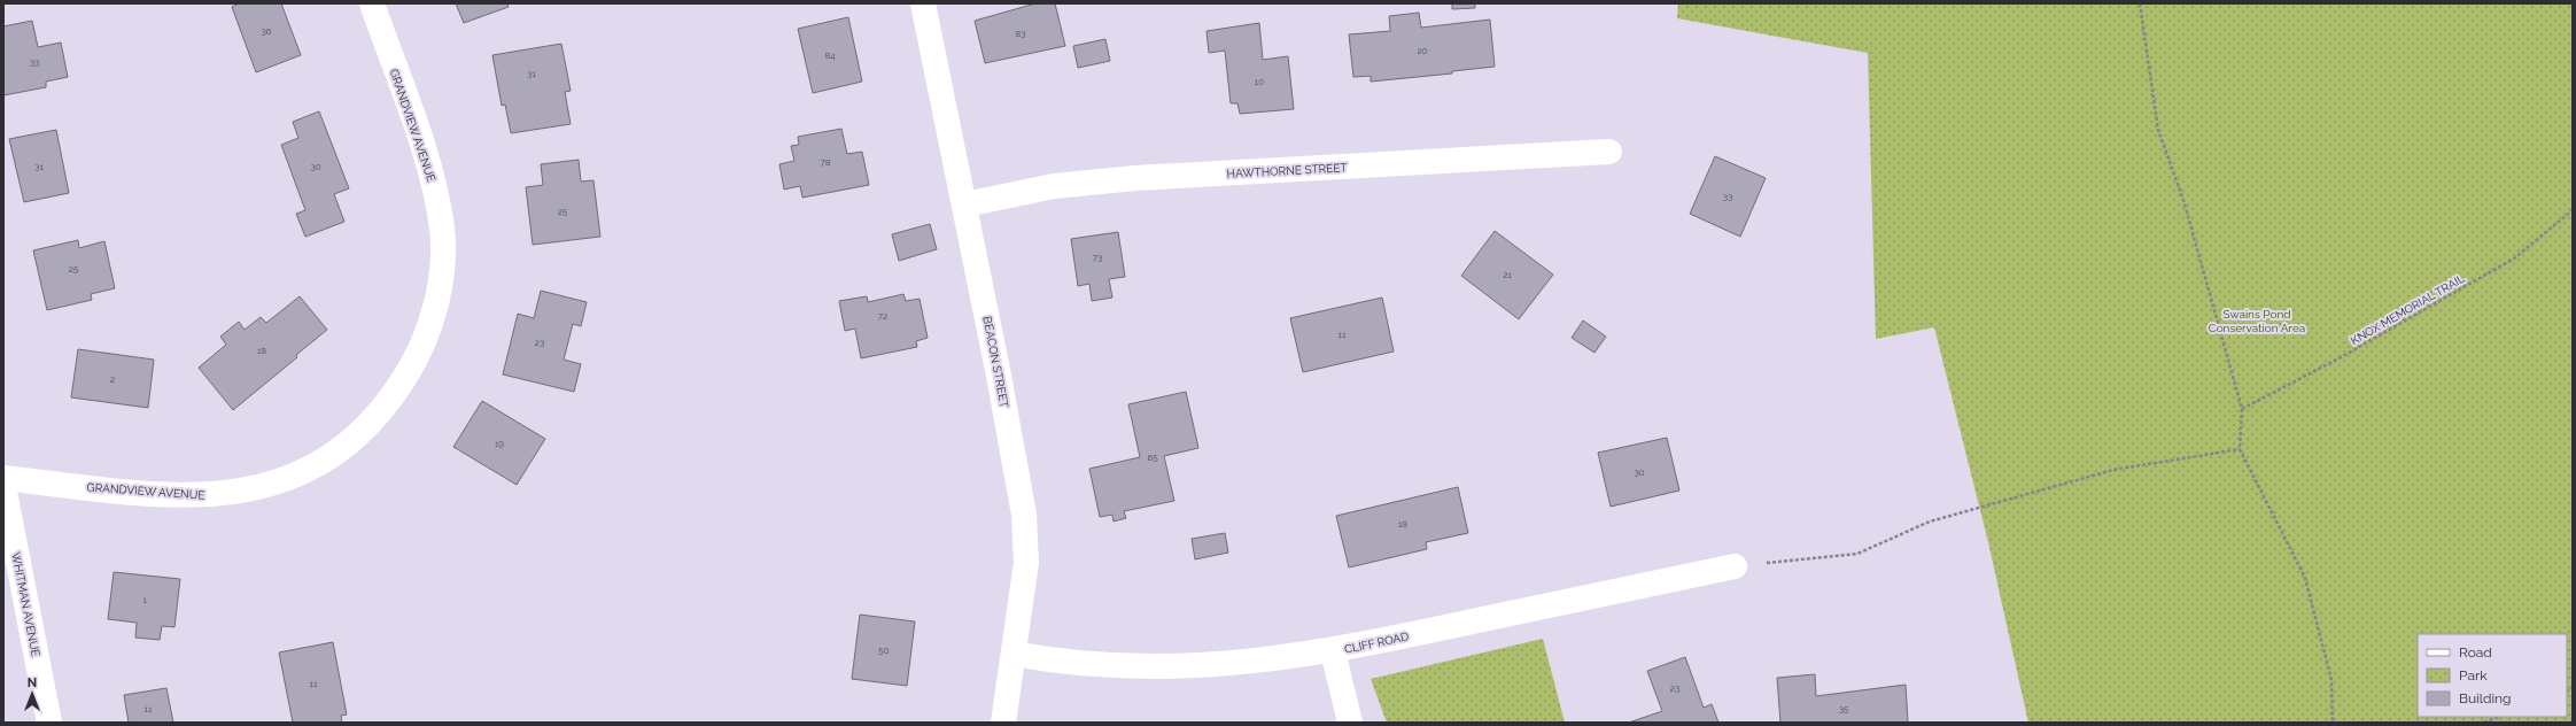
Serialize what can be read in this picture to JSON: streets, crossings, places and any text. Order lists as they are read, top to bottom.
{
  "streets": {
    "street": [
      "GRANDVIEW AVENUE",
      "HAWTHORNE STREET",
      "BEACON STREET",
      "WHITMAN AVENUE",
      "CLIFF ROAD"
    ],
    "path": ["KNOX MEMORIAL TRAIL"]
  },
  "crossings": [
    ["HAWTHORNE STREET", "BEACON STREET"],
    ["BEACON STREET", "CLIFF ROAD"]
  ],
  "parks": ["Swains Pond Conservation Area"],
  "house_numbers": [
    "36",
    "83",
    "20",
    "84",
    "33",
    "31",
    "10",
    "78",
    "31",
    "30",
    "33",
    "25",
    "73",
    "25",
    "21",
    "72",
    "11",
    "23",
    "18",
    "2",
    "19",
    "65",
    "30",
    "18",
    "1",
    "50",
    "11",
    "23",
    "11",
    "35"
  ],
  "legend": ["Road", "Park", "Building"],
  "north": "top"
}
